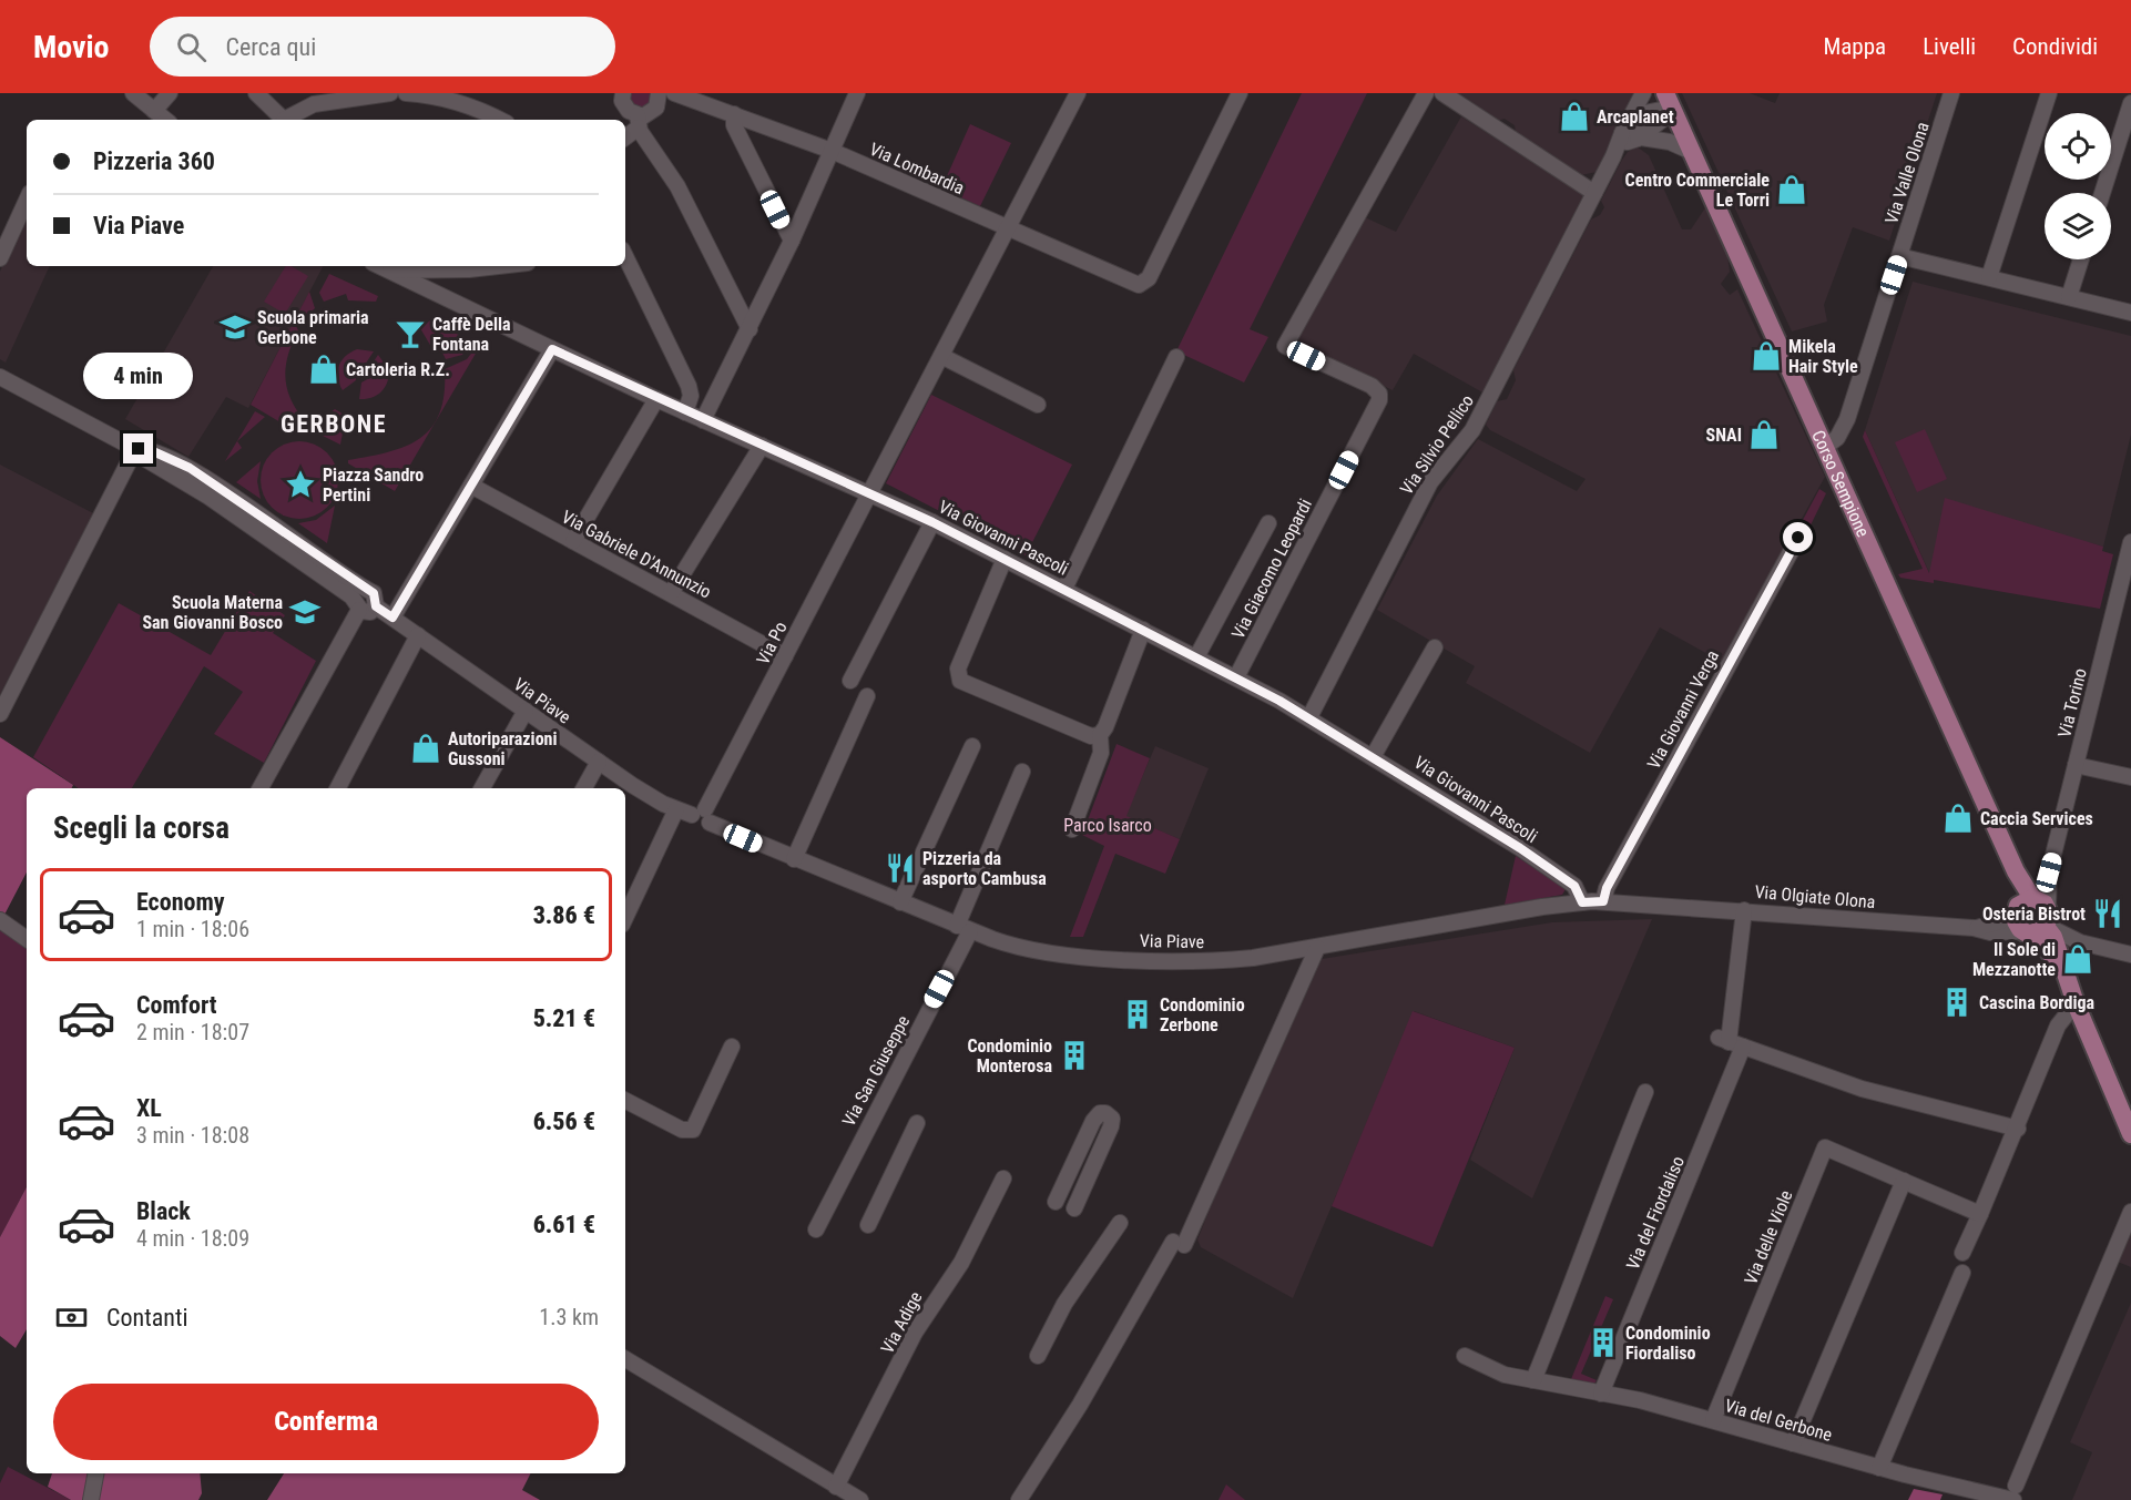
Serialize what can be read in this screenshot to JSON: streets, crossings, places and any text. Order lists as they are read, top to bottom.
{
  "streets": {
    "main road": ["Corso Sempione"],
    "street": [
      "Via Lombardia",
      "Via Valle Olona",
      "Via Silvio Pellico",
      "Via Giovanni Pascoli",
      "Via Gabriele D'Annunzio",
      "Via Giacomo Leopardi",
      "Via Po",
      "Via Piave",
      "Via Torino",
      "Via Giovanni Verga",
      "Via Olgiate Olona",
      "Via San Giuseppe",
      "Via del Fiordaliso",
      "Via delle Viole",
      "Via Adige",
      "Via del Gerbone"
    ]
  },
  "crossings": [
    ["Via Lombardia", "Via Po"],
    ["Via Valle Olona", "Corso Sempione"],
    ["Via Silvio Pellico", "Corso Sempione"],
    ["Via Silvio Pellico", "Via Giovanni Pascoli"],
    ["Corso Sempione", "Via Torino"],
    ["Corso Sempione", "Via Olgiate Olona"],
    ["Via Giovanni Pascoli", "Via Giacomo Leopardi"],
    ["Via Giovanni Pascoli", "Via Po"],
    ["Via Giovanni Pascoli", "Via Piave"],
    ["Via Gabriele D'Annunzio", "Via Po"],
    ["Via Po", "Via Piave"],
    ["Via Piave", "Via Giovanni Verga"],
    ["Via Piave", "Via Olgiate Olona"],
    ["Via Piave", "Via San Giuseppe"],
    ["Via Torino", "Via Olgiate Olona"],
    ["Via Olgiate Olona", "Via del Fiordaliso"],
    ["Via del Fiordaliso", "Via del Gerbone"],
    ["Via delle Viole", "Via del Gerbone"]
  ],
  "districts": ["GERBONE"],
  "parks": ["Parco Isarco"],
  "places": {
    "shop": [
      "Arcaplanet",
      "Centro Commerciale Le Torri",
      "Mikela Hair Style",
      "Cartoleria R.Z.",
      "SNAI",
      "Autoriparazioni Gussoni",
      "Caccia Services",
      "Il Sole di Mezzanotte"
    ],
    "school or university": ["Scuola primaria Gerbone", "Scuola Materna San Giovanni Bosco"],
    "bar": ["Caffè Della Fontana"],
    "place": ["Piazza Sandro Pertini"],
    "restaurant": ["Pizzeria da asporto Cambusa", "Osteria Bistrot"],
    "building": [
      "Cascina Bordiga",
      "Condominio Zerbone",
      "Condominio Monterosa",
      "Condominio Fiordaliso"
    ]
  },
  "page": {
    "header": "Movio",
    "search": "Cerca qui",
    "nav": ["Mappa", "Livelli", "Condividi"],
    "banner": ["Pizzeria 360", "Via Piave"],
    "bubble": "4 min",
    "heading": "Scegli la corsa",
    "list": [
      {
        "name": "Economy",
        "note": "1 min · 18:06",
        "value": "3.86 €"
      },
      {
        "name": "Comfort",
        "note": "2 min · 18:07",
        "value": "5.21 €"
      },
      {
        "name": "XL",
        "note": "3 min · 18:08",
        "value": "6.56 €"
      },
      {
        "name": "Black",
        "note": "4 min · 18:09",
        "value": "6.61 €"
      }
    ],
    "pay": ["Contanti", "1.3 km"],
    "buttons": "Conferma"
  }
}
